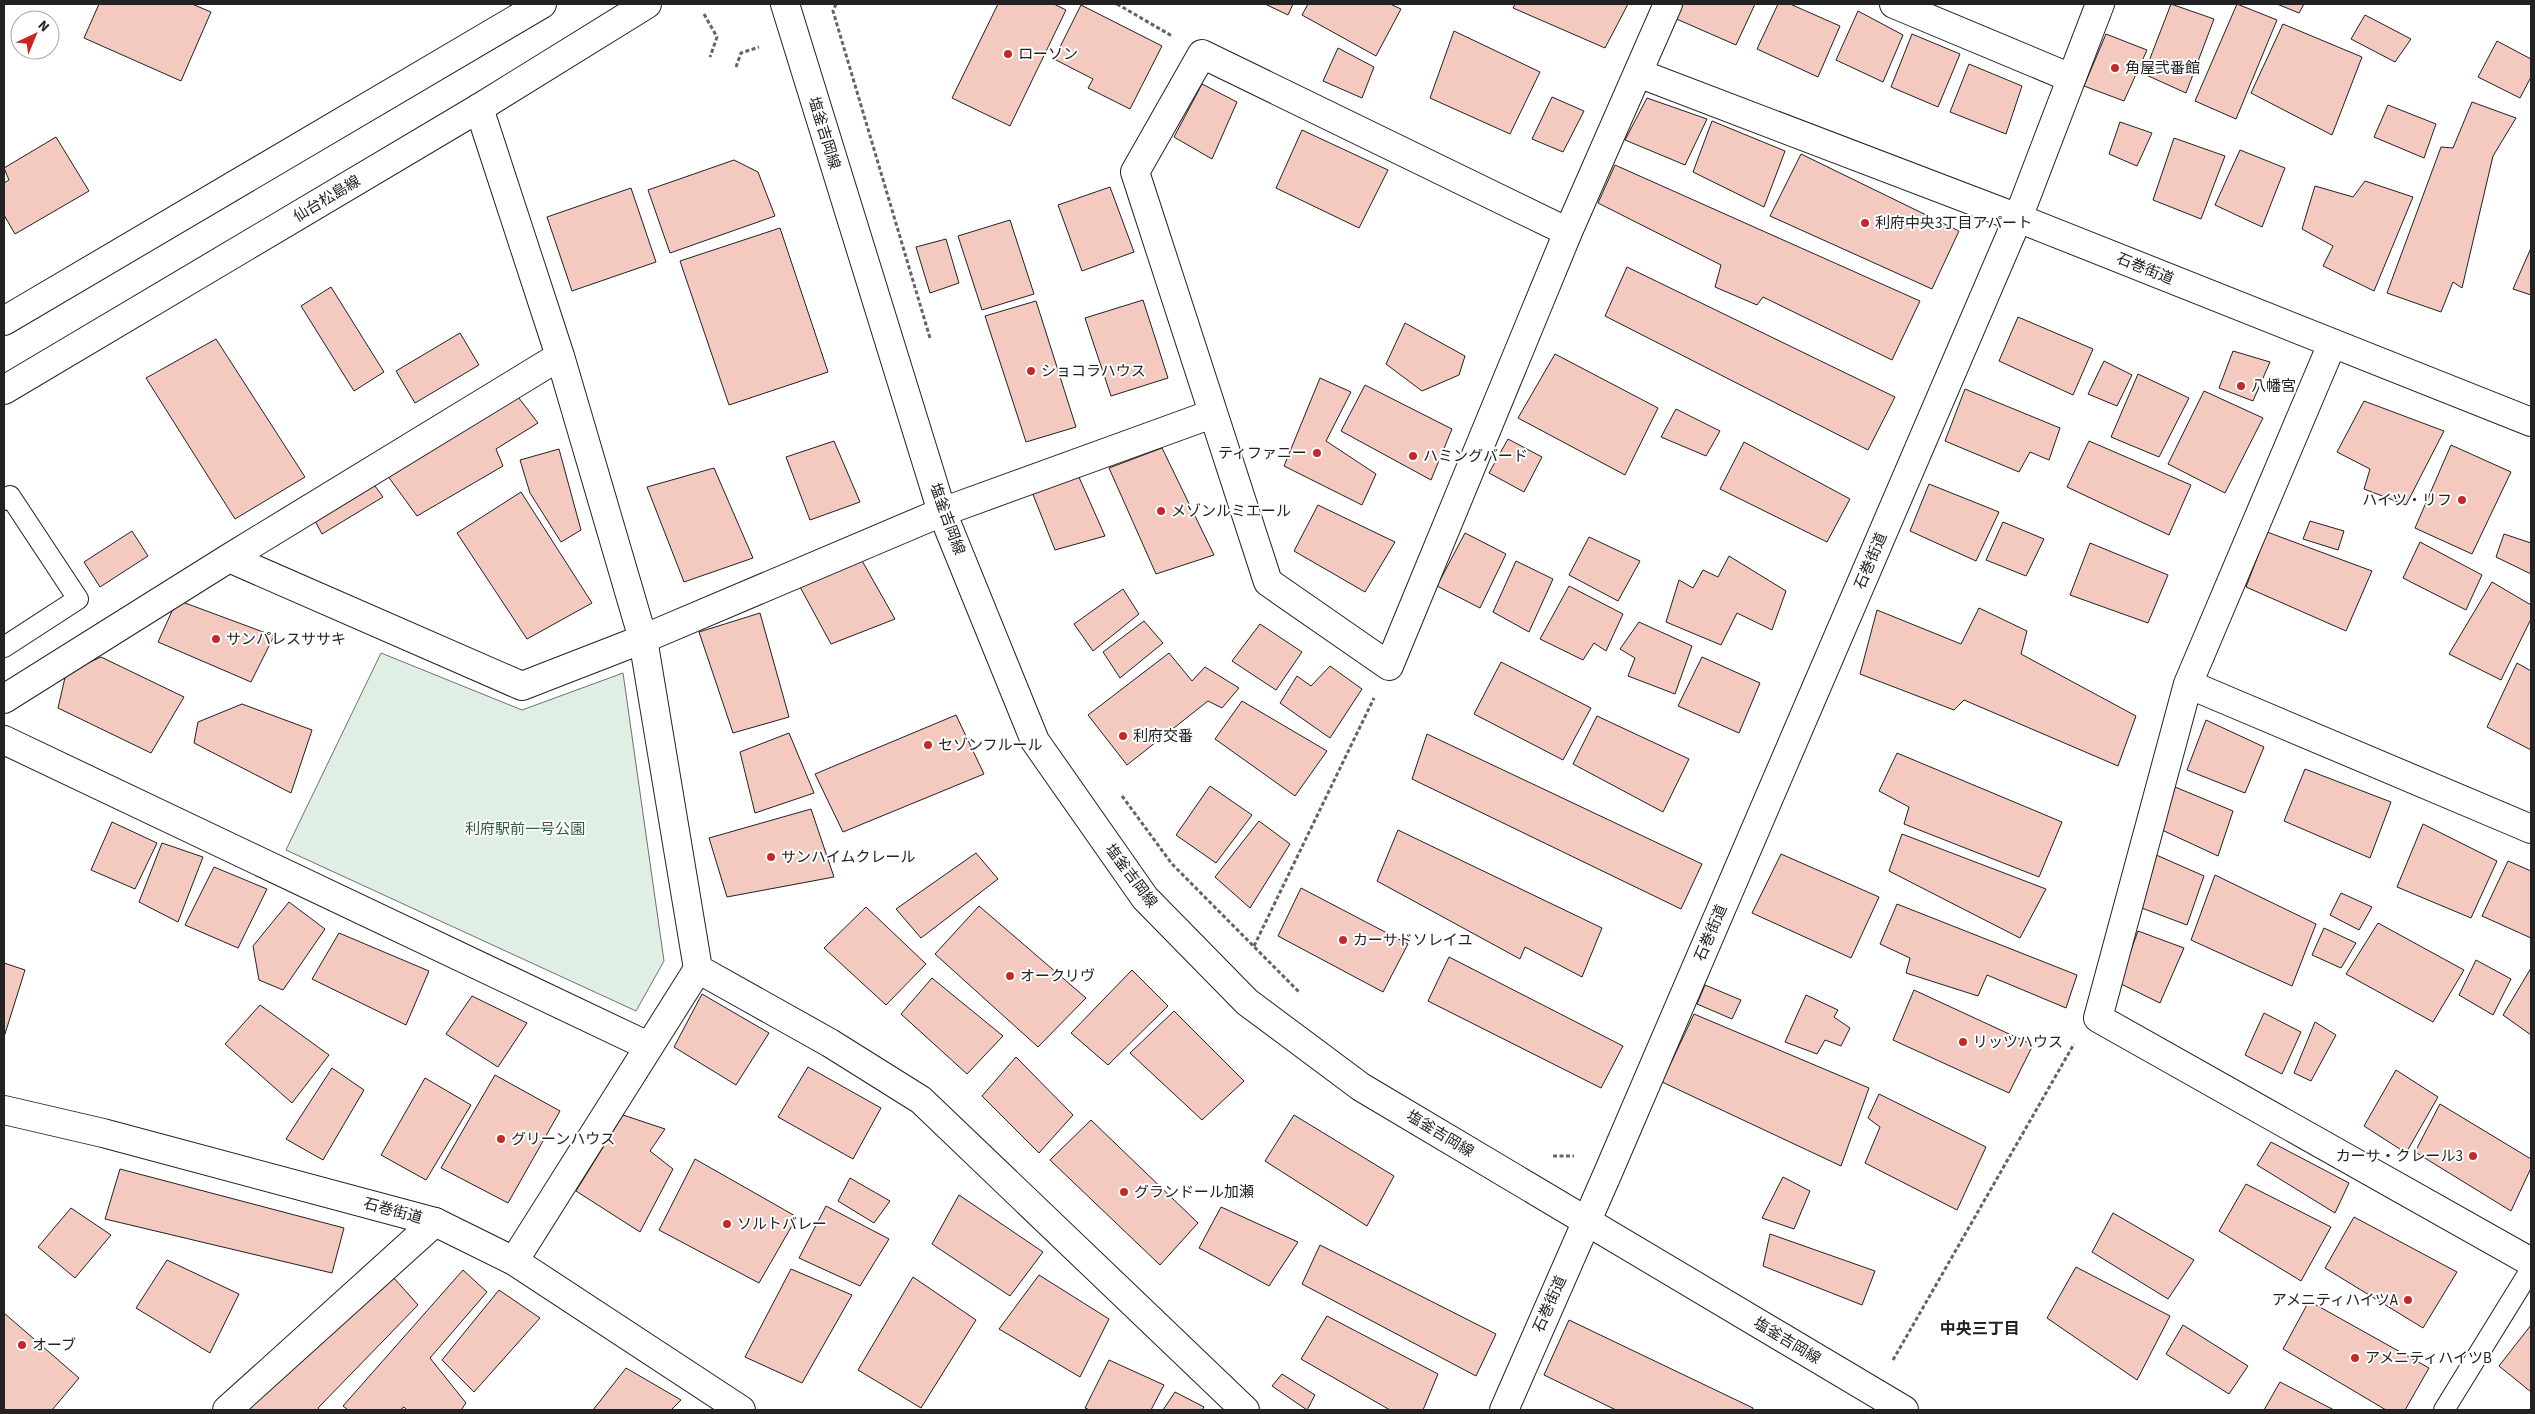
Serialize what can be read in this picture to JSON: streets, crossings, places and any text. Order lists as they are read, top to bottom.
{
  "streets": {
    "street": ["塩釜吉岡線", "仙台松島線", "石巻街道"]
  },
  "crossings": [
    ["塩釜吉岡線", "石巻街道"]
  ],
  "districts": ["中央三丁目"],
  "parks": ["利府駅前一号公園"],
  "places": [
    "ローソン",
    "角屋弐番館",
    "利府中央3丁目アパート",
    "ショコラハウス",
    "八幡宮",
    "ティファニー",
    "ハミングバード",
    "ハイツ・リフ",
    "メゾンルミエール",
    "サンパレスササキ",
    "利府交番",
    "セゾンフルール",
    "サンハイムクレール",
    "カーサドソレイユ",
    "オークリヴ",
    "リッツハウス",
    "グリーンハウス",
    "カーサ・クレール3",
    "グランドール加瀬",
    "ソルトバレー",
    "アメニティハイツA",
    "オーブ",
    "アメニティハイツB"
  ],
  "north": "top right"
}
